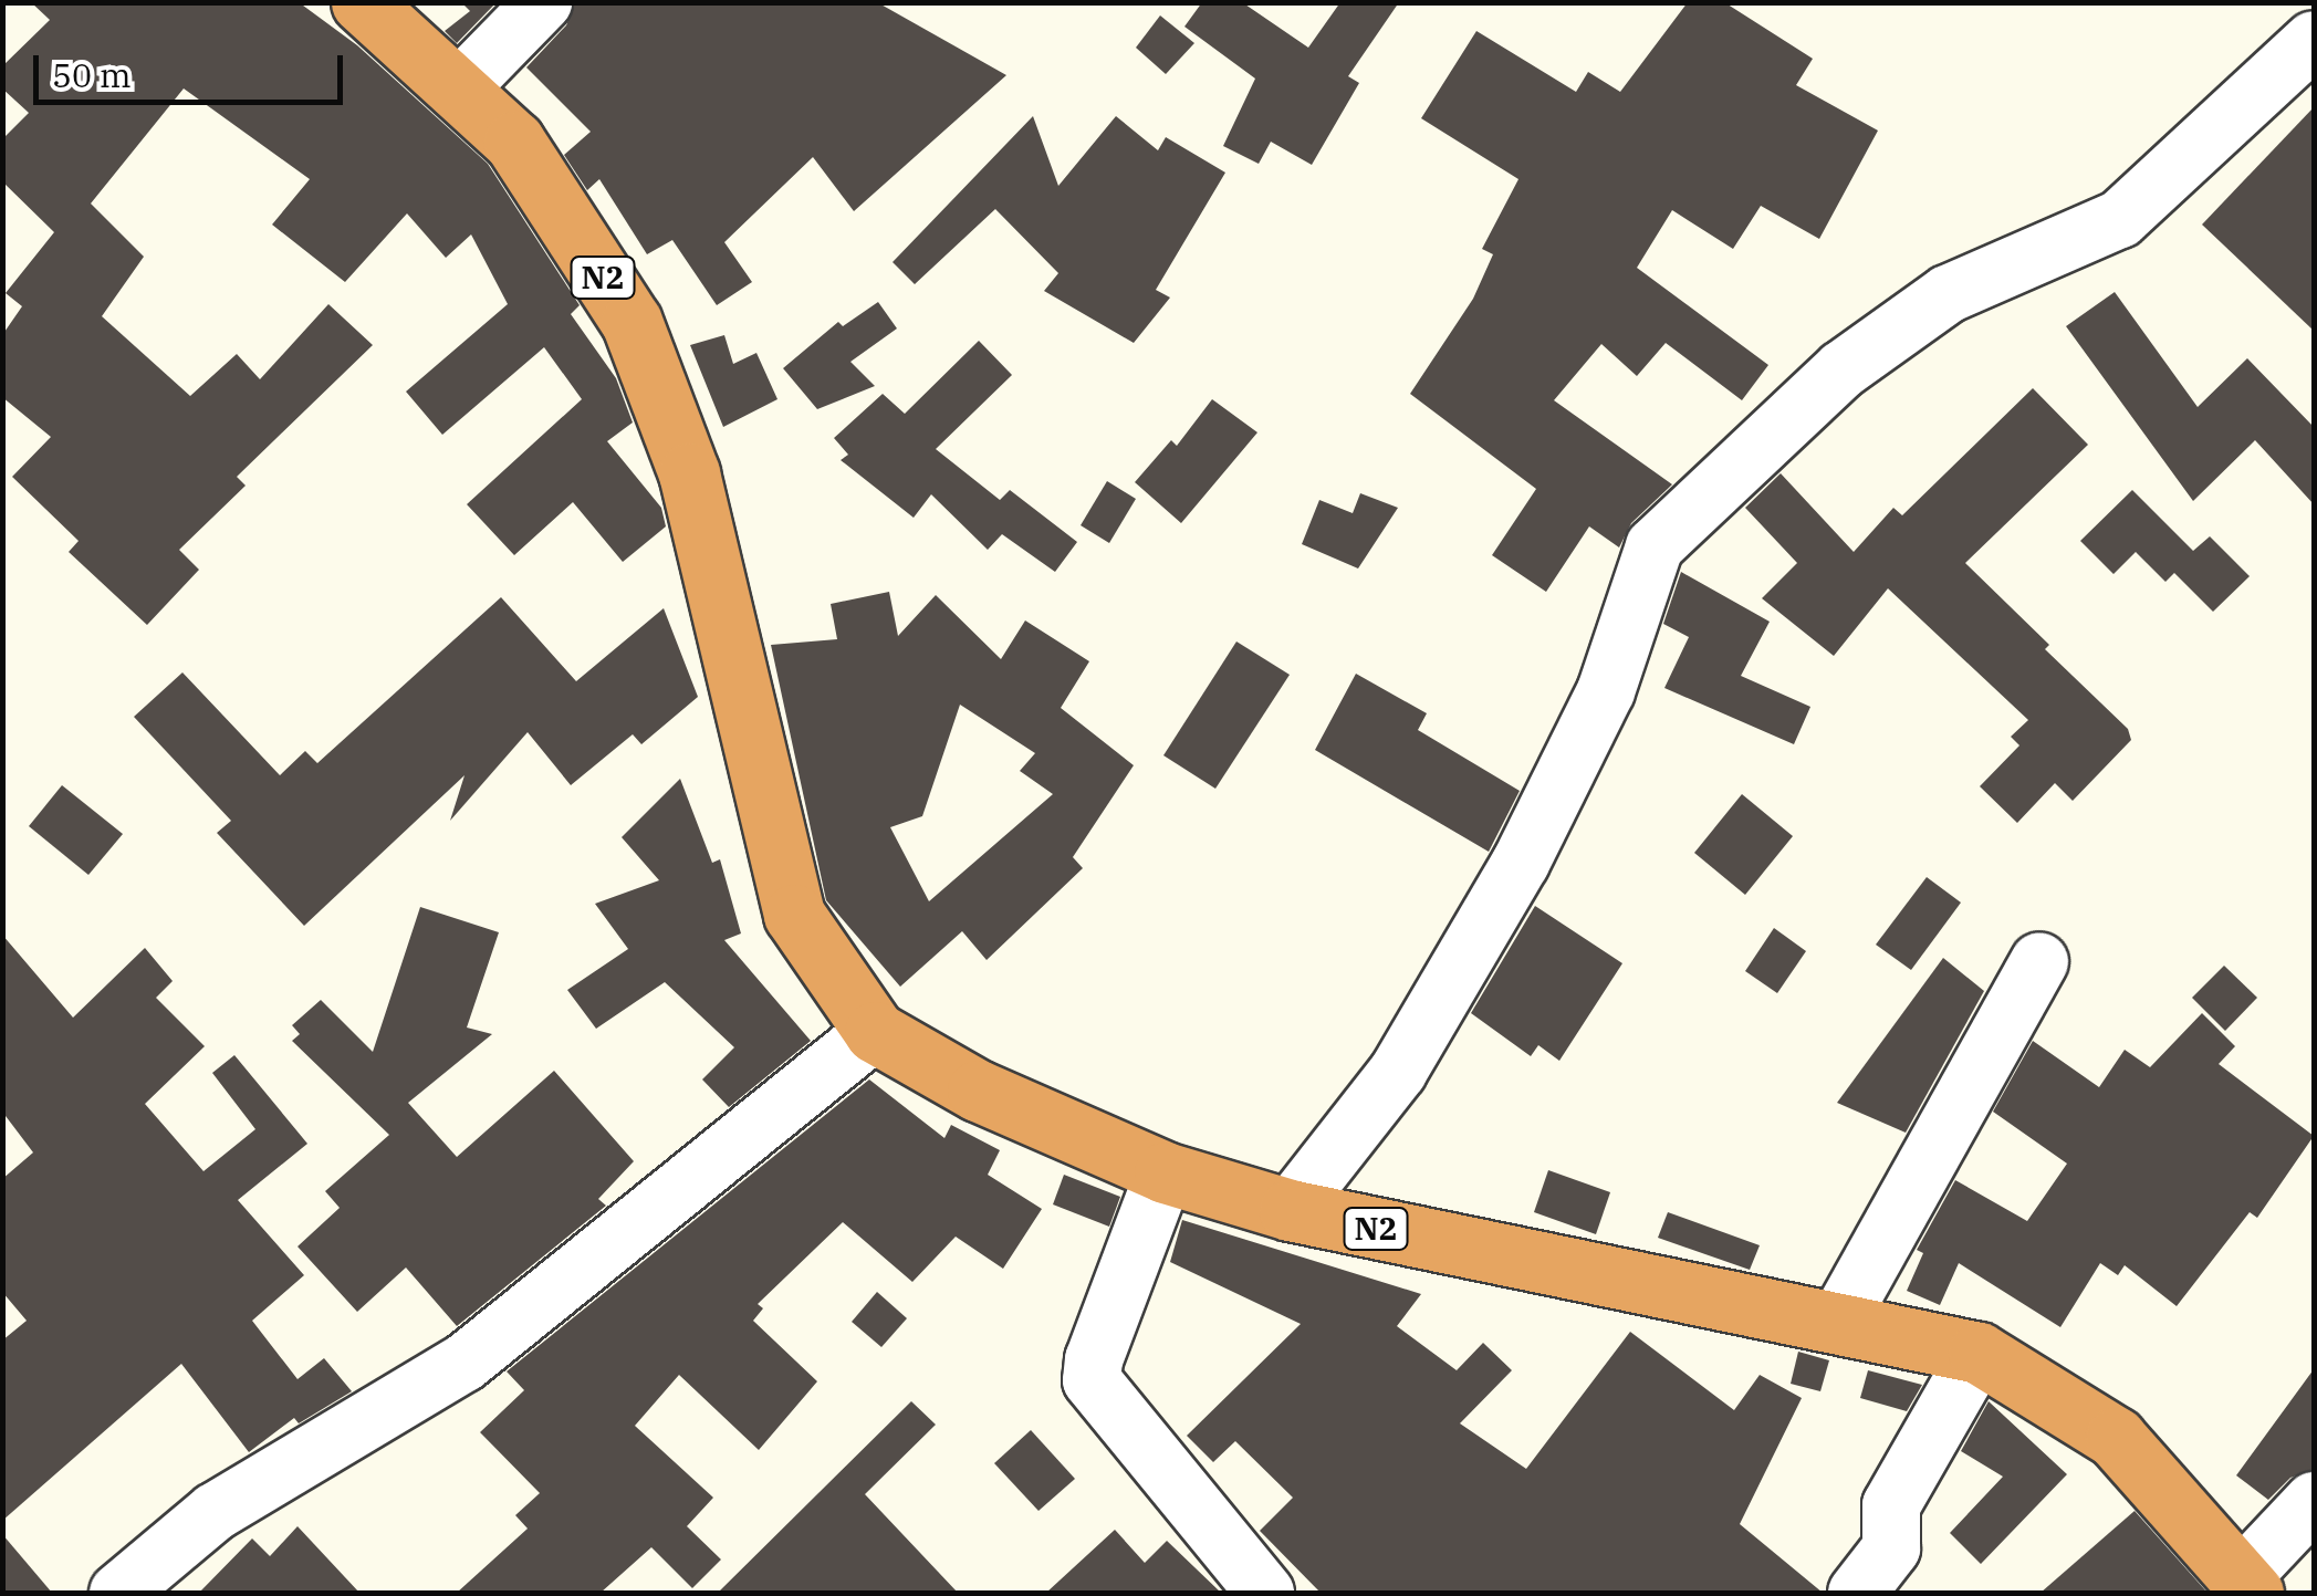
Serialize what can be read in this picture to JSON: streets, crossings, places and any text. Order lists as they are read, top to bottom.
{
  "streets": {
    "highway": ["N2"]
  },
  "scale_bar": "50 m"
}
